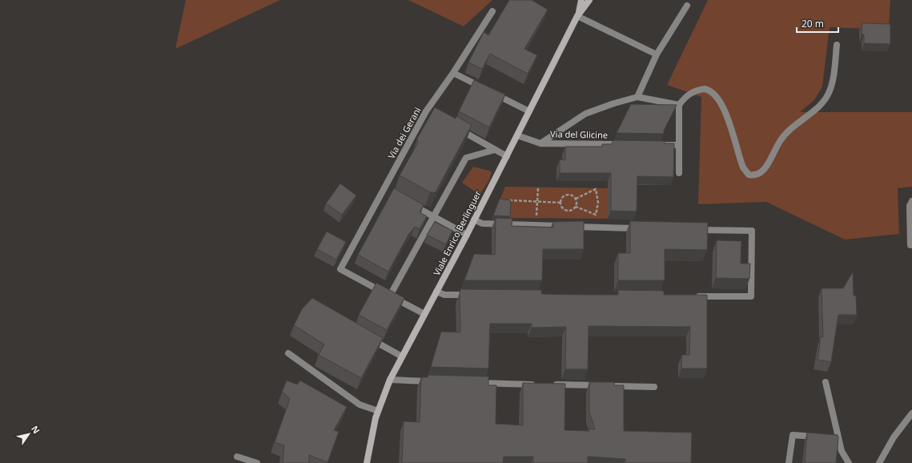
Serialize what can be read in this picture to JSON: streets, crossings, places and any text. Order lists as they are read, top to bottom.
{
  "streets": {
    "main road": ["Viale Enrico Berlinguer"],
    "street": ["Via dei Gerani", "Via del Glicine"]
  },
  "crossings": [
    ["Via del Glicine", "Viale Enrico Berlinguer"]
  ],
  "scale_bar": "20 m",
  "north": "top right"
}
